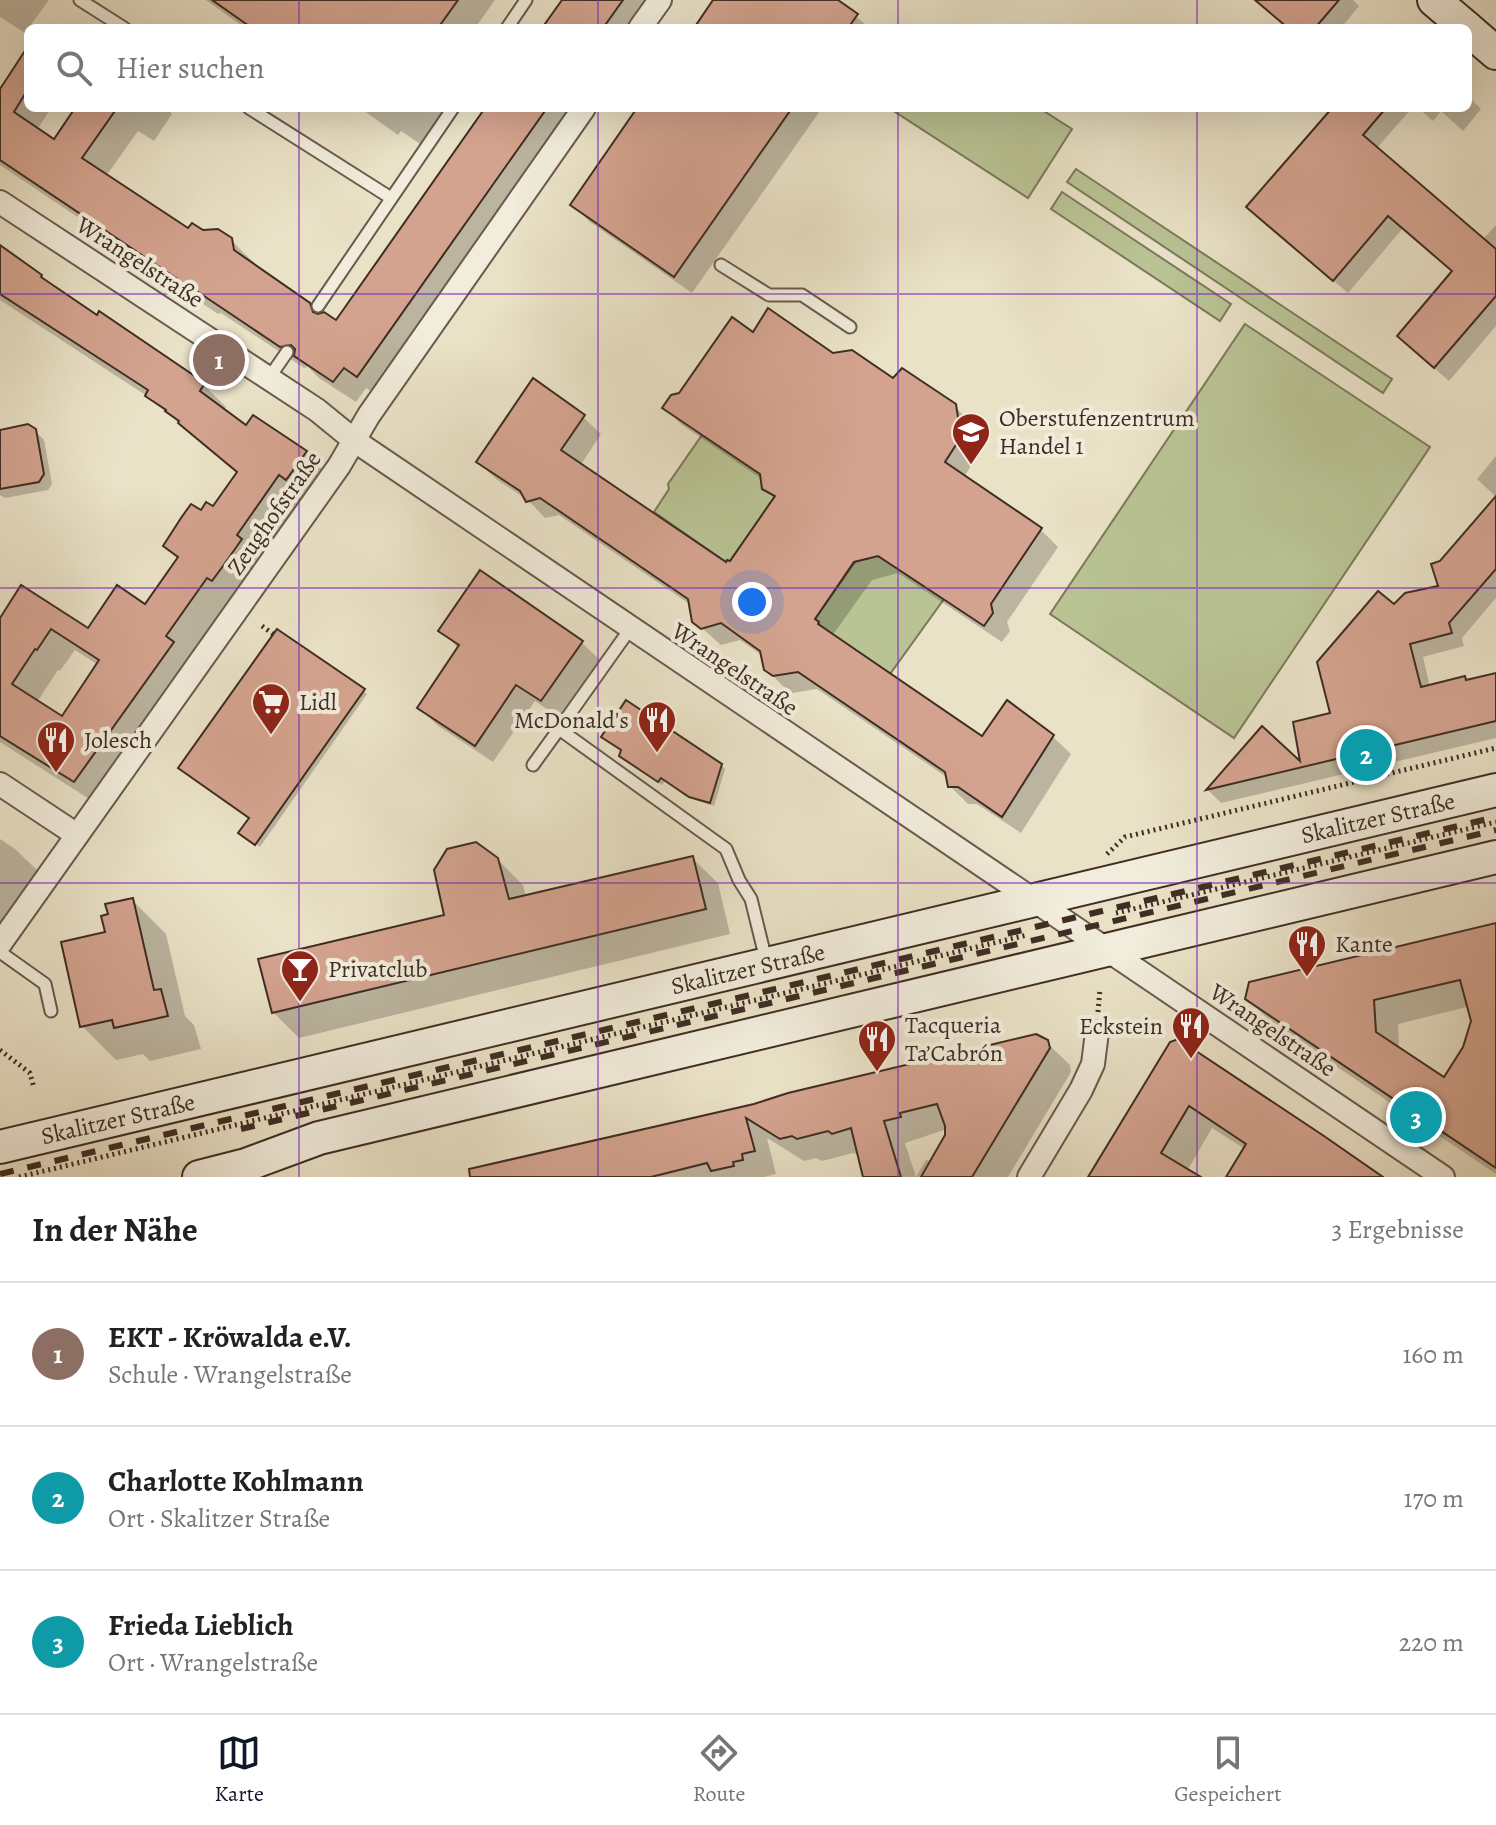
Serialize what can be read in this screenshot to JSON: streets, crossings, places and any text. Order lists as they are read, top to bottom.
{
  "streets": {
    "main road": ["Skalitzer Straße"],
    "street": ["Wrangelstraße", "Zeughofstraße"]
  },
  "crossings": [
    ["Wrangelstraße", "Zeughofstraße"],
    ["Wrangelstraße", "Skalitzer Straße"]
  ],
  "places": {
    "school or university": ["Oberstufenzentrum Handel 1"],
    "supermarket": ["Lidl"],
    "restaurant": [
      "McDonald's",
      "Jolesch",
      "Kante",
      "Eckstein",
      "Tacqueria Ta’Cabrón"
    ],
    "bar": ["Privatclub"]
  },
  "page": {
    "search": "Hier suchen",
    "pins": ["1", "2", "3"],
    "heading": ["In der Nähe", "3 Ergebnisse"],
    "list": [
      {
        "mark": "1",
        "name": "EKT - Kröwalda e.V.",
        "note": "Schule · Wrangelstraße",
        "value": "160 m"
      },
      {
        "mark": "2",
        "name": "Charlotte Kohlmann",
        "note": "Ort · Skalitzer Straße",
        "value": "170 m"
      },
      {
        "mark": "3",
        "name": "Frieda Lieblich",
        "note": "Ort · Wrangelstraße",
        "value": "220 m"
      }
    ],
    "nav": ["Karte", "Route", "Gespeichert"]
  }
}
